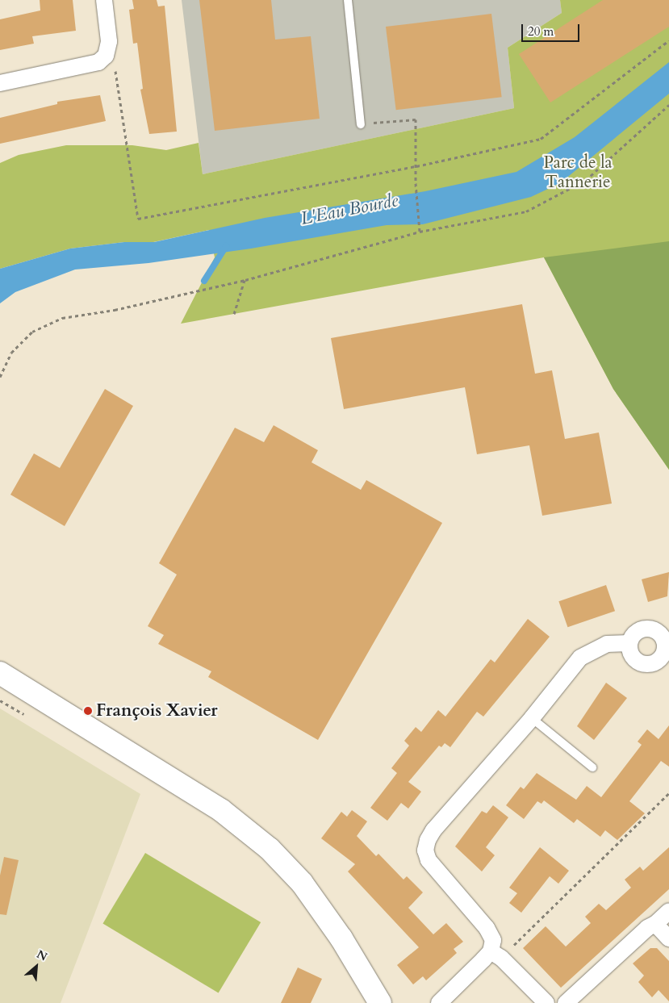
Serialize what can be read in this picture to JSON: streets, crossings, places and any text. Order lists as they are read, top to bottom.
{
  "water": ["L'Eau Bourde"],
  "parks": ["Parc de la Tannerie"],
  "places": ["François Xavier"],
  "scale_bar": "20 m",
  "north": "top right"
}
